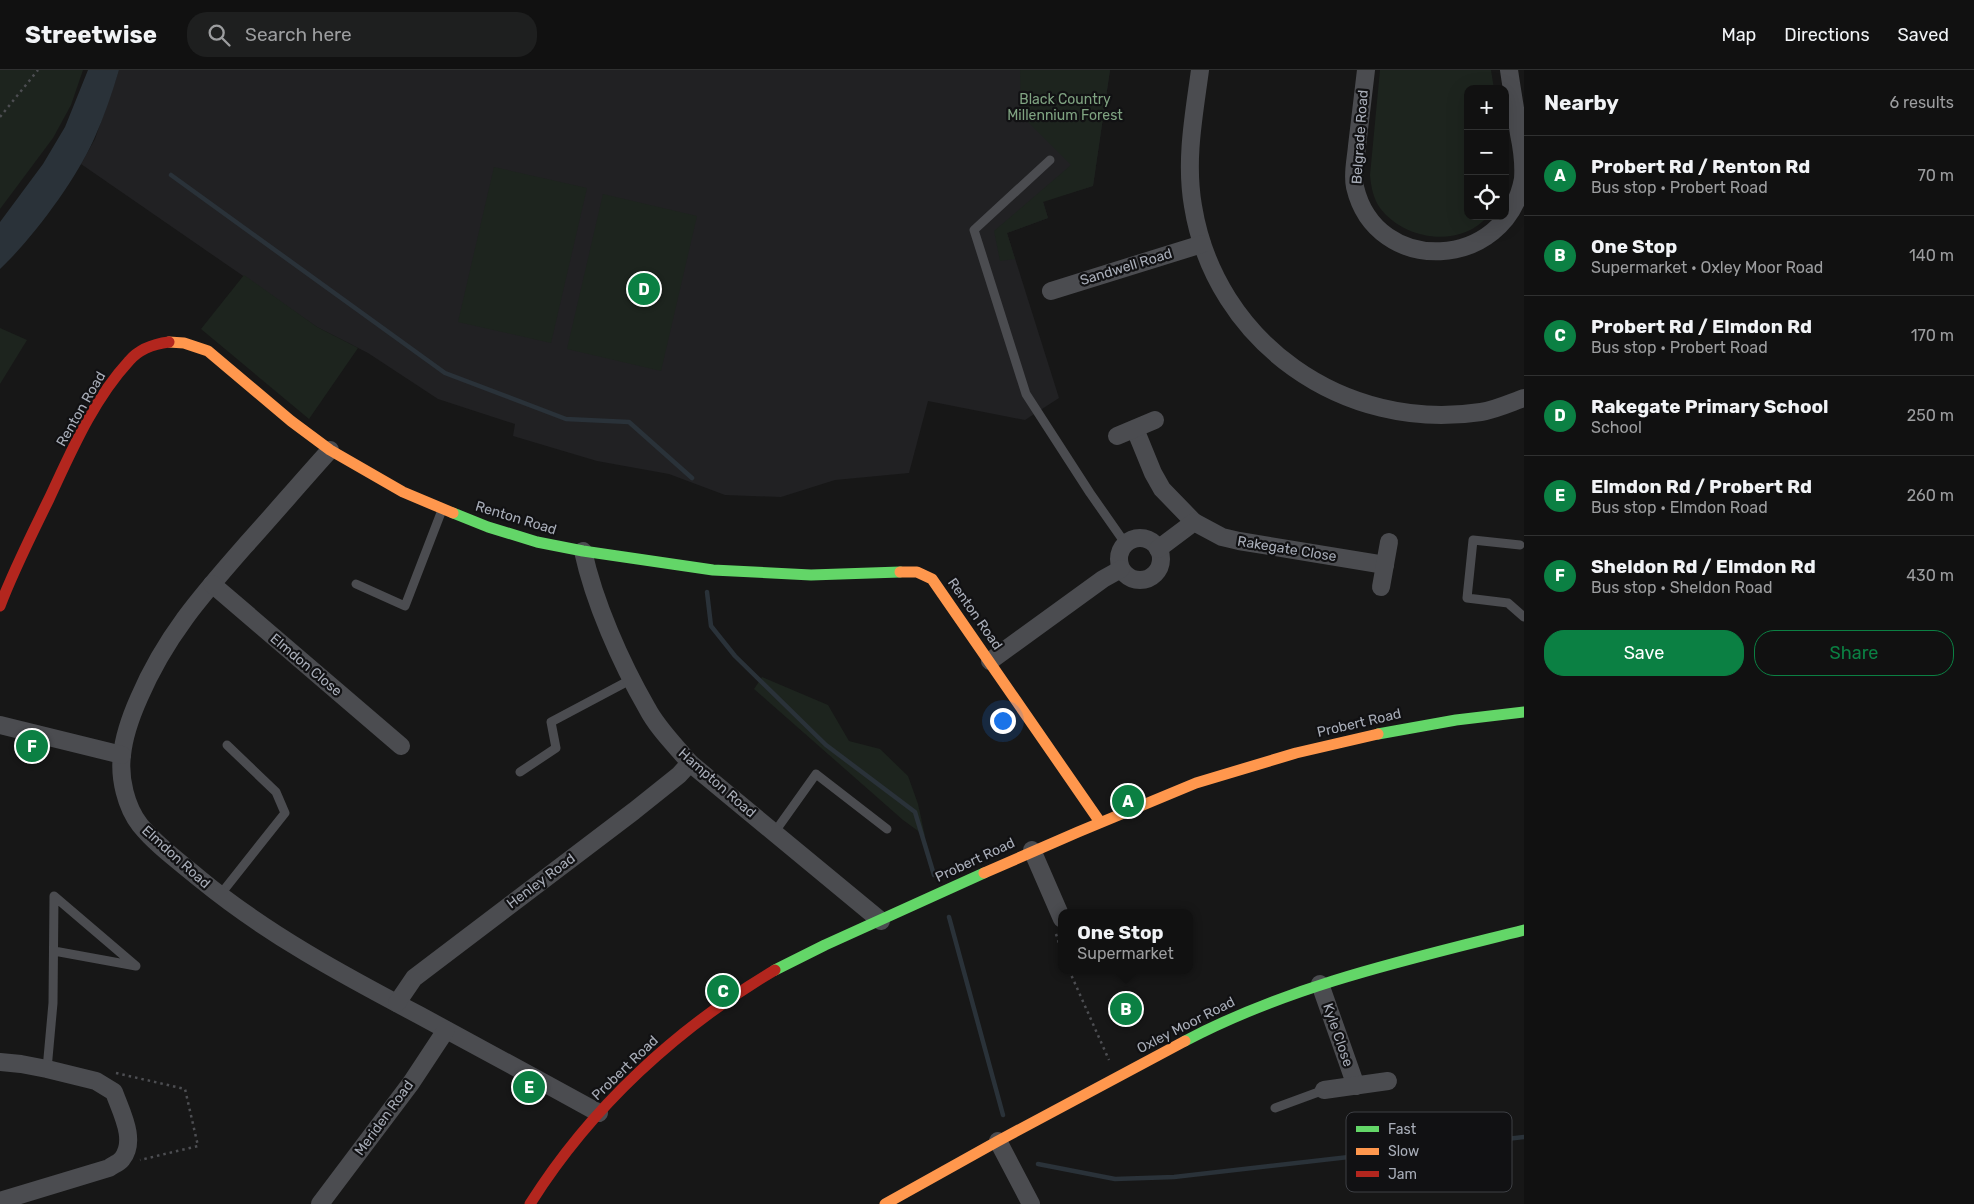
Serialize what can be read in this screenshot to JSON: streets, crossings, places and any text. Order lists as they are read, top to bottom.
{
  "streets": {
    "street": [
      "Belgrade Road",
      "Sandwell Road",
      "Renton Road",
      "Rakegate Close",
      "Elmdon Close",
      "Probert Road",
      "Hampton Road",
      "Elmdon Road",
      "Henley Road",
      "Oxley Moor Road",
      "Kyle Close",
      "Meriden Road"
    ]
  },
  "crossings": [
    ["Renton Road", "Probert Road"],
    ["Renton Road", "Hampton Road"],
    ["Renton Road", "Elmdon Road"],
    ["Elmdon Close", "Elmdon Road"],
    ["Probert Road", "Hampton Road"],
    ["Probert Road", "Elmdon Road"],
    ["Hampton Road", "Henley Road"],
    ["Elmdon Road", "Henley Road"],
    ["Elmdon Road", "Meriden Road"],
    ["Oxley Moor Road", "Kyle Close"]
  ],
  "parks": ["Black Country Millennium Forest"],
  "legend": ["Fast", "Slow", "Jam"],
  "page": {
    "header": "Streetwise",
    "search": "Search here",
    "nav": ["Map", "Directions", "Saved"],
    "heading": ["Nearby", "6 results"],
    "map_buttons": ["+", "−"],
    "list": [
      {
        "mark": "A",
        "name": "Probert Rd / Renton Rd",
        "note": "Bus stop · Probert Road",
        "value": "70 m"
      },
      {
        "mark": "B",
        "name": "One Stop",
        "note": "Supermarket · Oxley Moor Road",
        "value": "140 m"
      },
      {
        "mark": "C",
        "name": "Probert Rd / Elmdon Rd",
        "note": "Bus stop · Probert Road",
        "value": "170 m"
      },
      {
        "mark": "D",
        "name": "Rakegate Primary School",
        "note": "School",
        "value": "250 m"
      },
      {
        "mark": "E",
        "name": "Elmdon Rd / Probert Rd",
        "note": "Bus stop · Elmdon Road",
        "value": "260 m"
      },
      {
        "mark": "F",
        "name": "Sheldon Rd / Elmdon Rd",
        "note": "Bus stop · Sheldon Road",
        "value": "430 m"
      }
    ],
    "pins": [
      "D",
      "F",
      "A",
      "C",
      "B",
      "E"
    ],
    "buttons": ["Save", "Share"],
    "popup": ["One Stop", "Supermarket"]
  }
}
